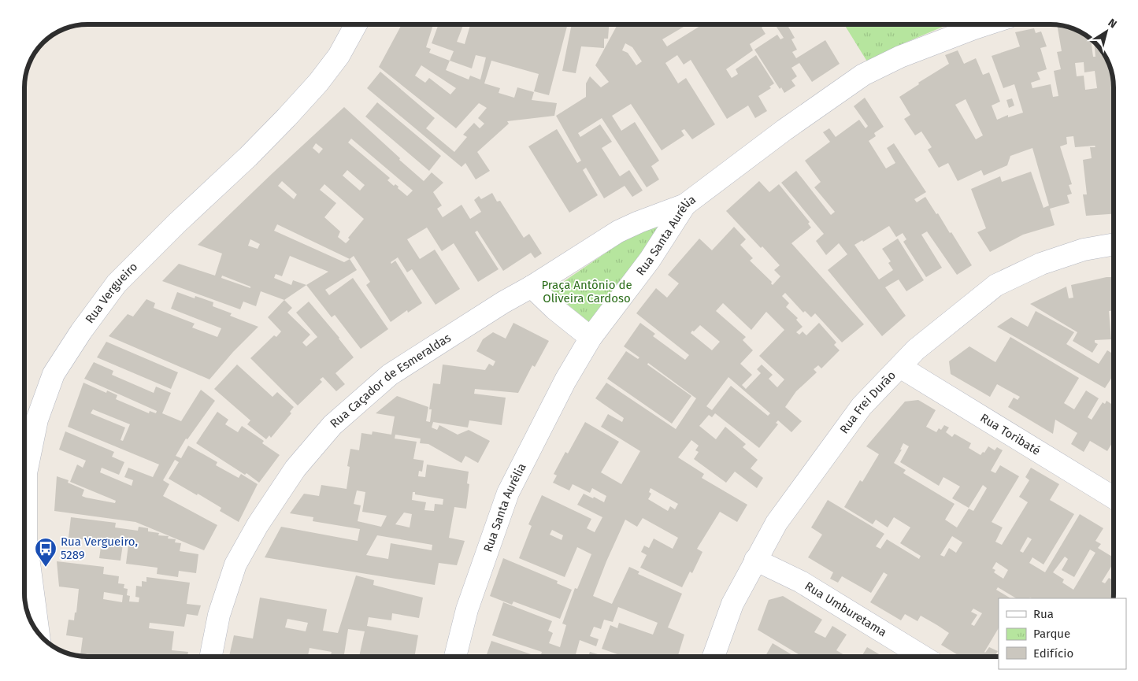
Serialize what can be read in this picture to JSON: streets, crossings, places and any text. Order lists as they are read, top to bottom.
{
  "streets": {
    "street": [
      "Rua Santa Aurélia",
      "Rua Vergueiro",
      "Rua Caçador de Esmeraldas",
      "Rua Frei Durão",
      "Rua Toribaté",
      "Rua Umburetama"
    ]
  },
  "crossings": [
    ["Rua Santa Aurélia", "Rua Caçador de Esmeraldas"],
    ["Rua Frei Durão", "Rua Toribaté"],
    ["Rua Frei Durão", "Rua Umburetama"]
  ],
  "parks": ["Praça Antônio de Oliveira Cardoso"],
  "places": {
    "bus stop": ["Rua Vergueiro, 5289"]
  },
  "legend": ["Rua", "Parque", "Edifício"],
  "north": "top right"
}
